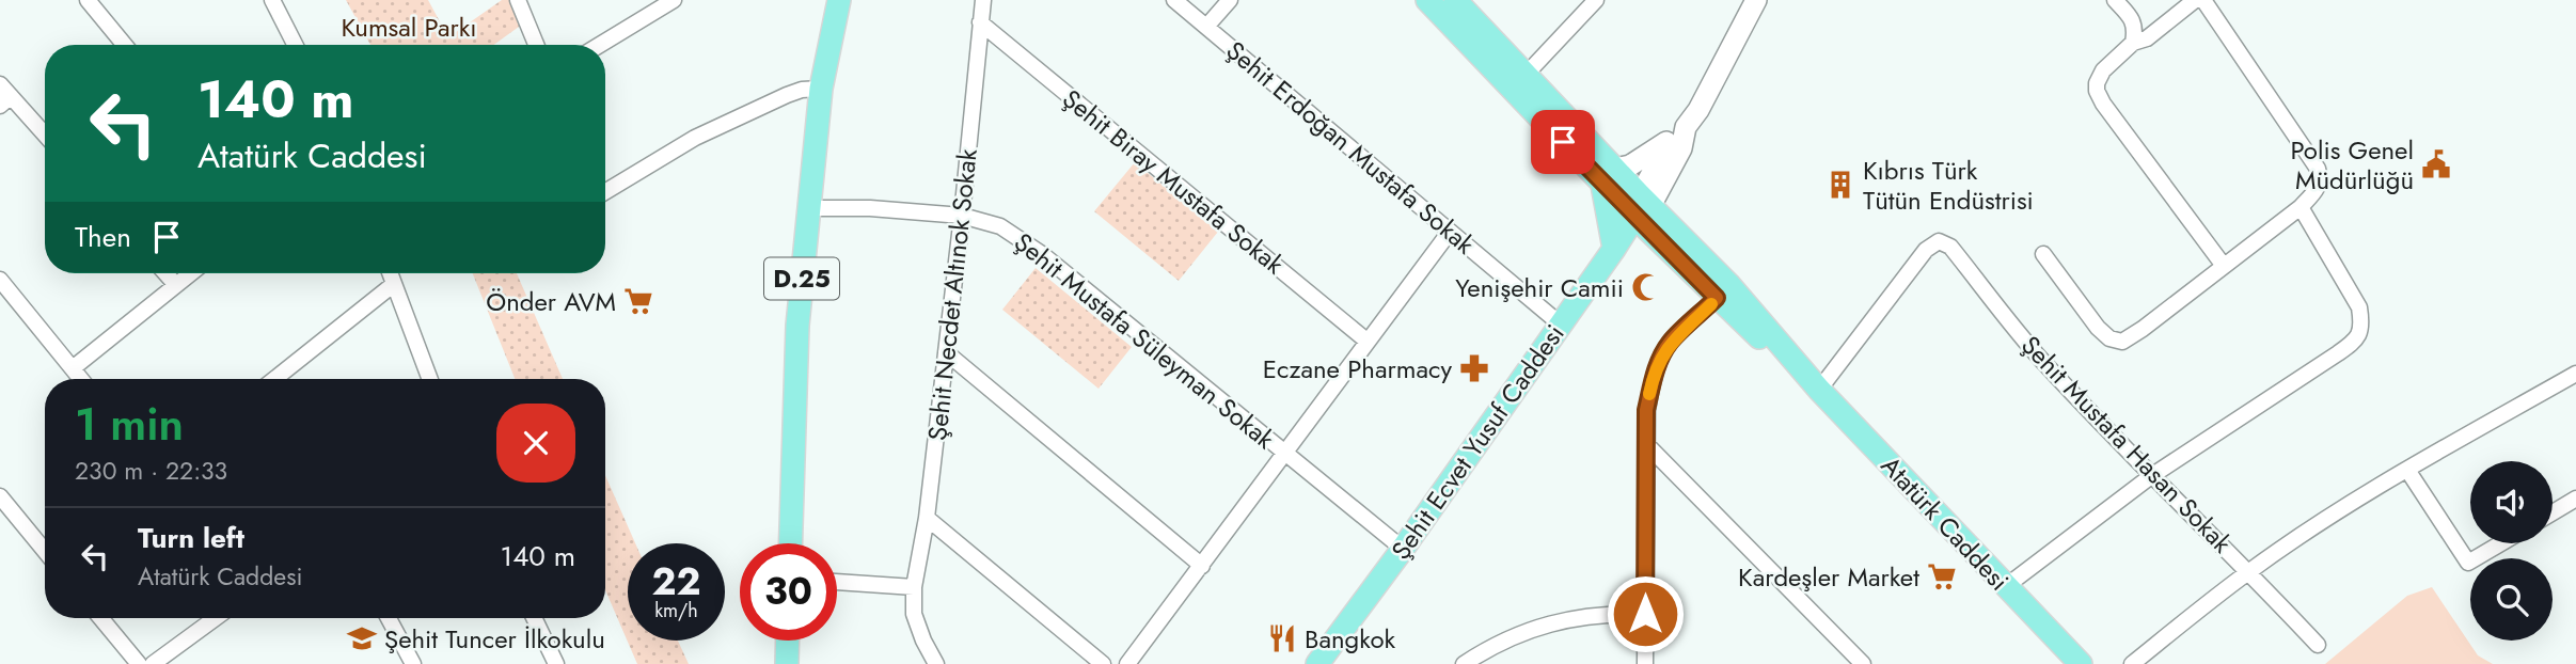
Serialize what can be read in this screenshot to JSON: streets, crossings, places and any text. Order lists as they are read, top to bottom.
{
  "streets": {
    "main road": ["D.25", "Şehit Ecvet Yusuf Caddesi", "Atatürk Caddesi"],
    "street": [
      "Şehit Erdoğan Mustafa Sokak",
      "Şehit Biray Mustafa Sokak",
      "Şehit Necdet Altınok Sokak",
      "Şehit Mustafa Süleyman Sokak",
      "Şehit Mustafa Hasan Sokak"
    ]
  },
  "crossings": [
    ["Şehit Erdoğan Mustafa Sokak", "Şehit Ecvet Yusuf Caddesi"],
    ["Şehit Biray Mustafa Sokak", "Şehit Necdet Altınok Sokak"],
    ["D.25", "Şehit Mustafa Süleyman Sokak"],
    ["Şehit Necdet Altınok Sokak", "Şehit Mustafa Süleyman Sokak"],
    ["Şehit Mustafa Süleyman Sokak", "Şehit Ecvet Yusuf Caddesi"],
    ["Şehit Ecvet Yusuf Caddesi", "Atatürk Caddesi"],
    ["Şehit Mustafa Hasan Sokak", "Atatürk Caddesi"]
  ],
  "parks": ["Kumsal Parkı"],
  "places": {
    "public building": ["Polis Genel Müdürlüğü"],
    "building": ["Kıbrıs Türk Tütün Endüstrisi"],
    "mosque": ["Yenişehir Camii"],
    "supermarket": ["Önder AVM", "Kardeşler Market"],
    "pharmacy": ["Eczane Pharmacy"],
    "school or university": ["Şehit Tuncer İlkokulu"],
    "restaurant": ["Bangkok"]
  },
  "page": {
    "turn": ["140 m", "Atatürk Caddesi"],
    "then": "Then",
    "heading": ["1 min", "230 m · 22:33"],
    "list": [
      {
        "name": "Turn left",
        "note": "Atatürk Caddesi",
        "value": "140 m"
      }
    ],
    "speed": "22 km/h",
    "limit": "30"
  }
}
